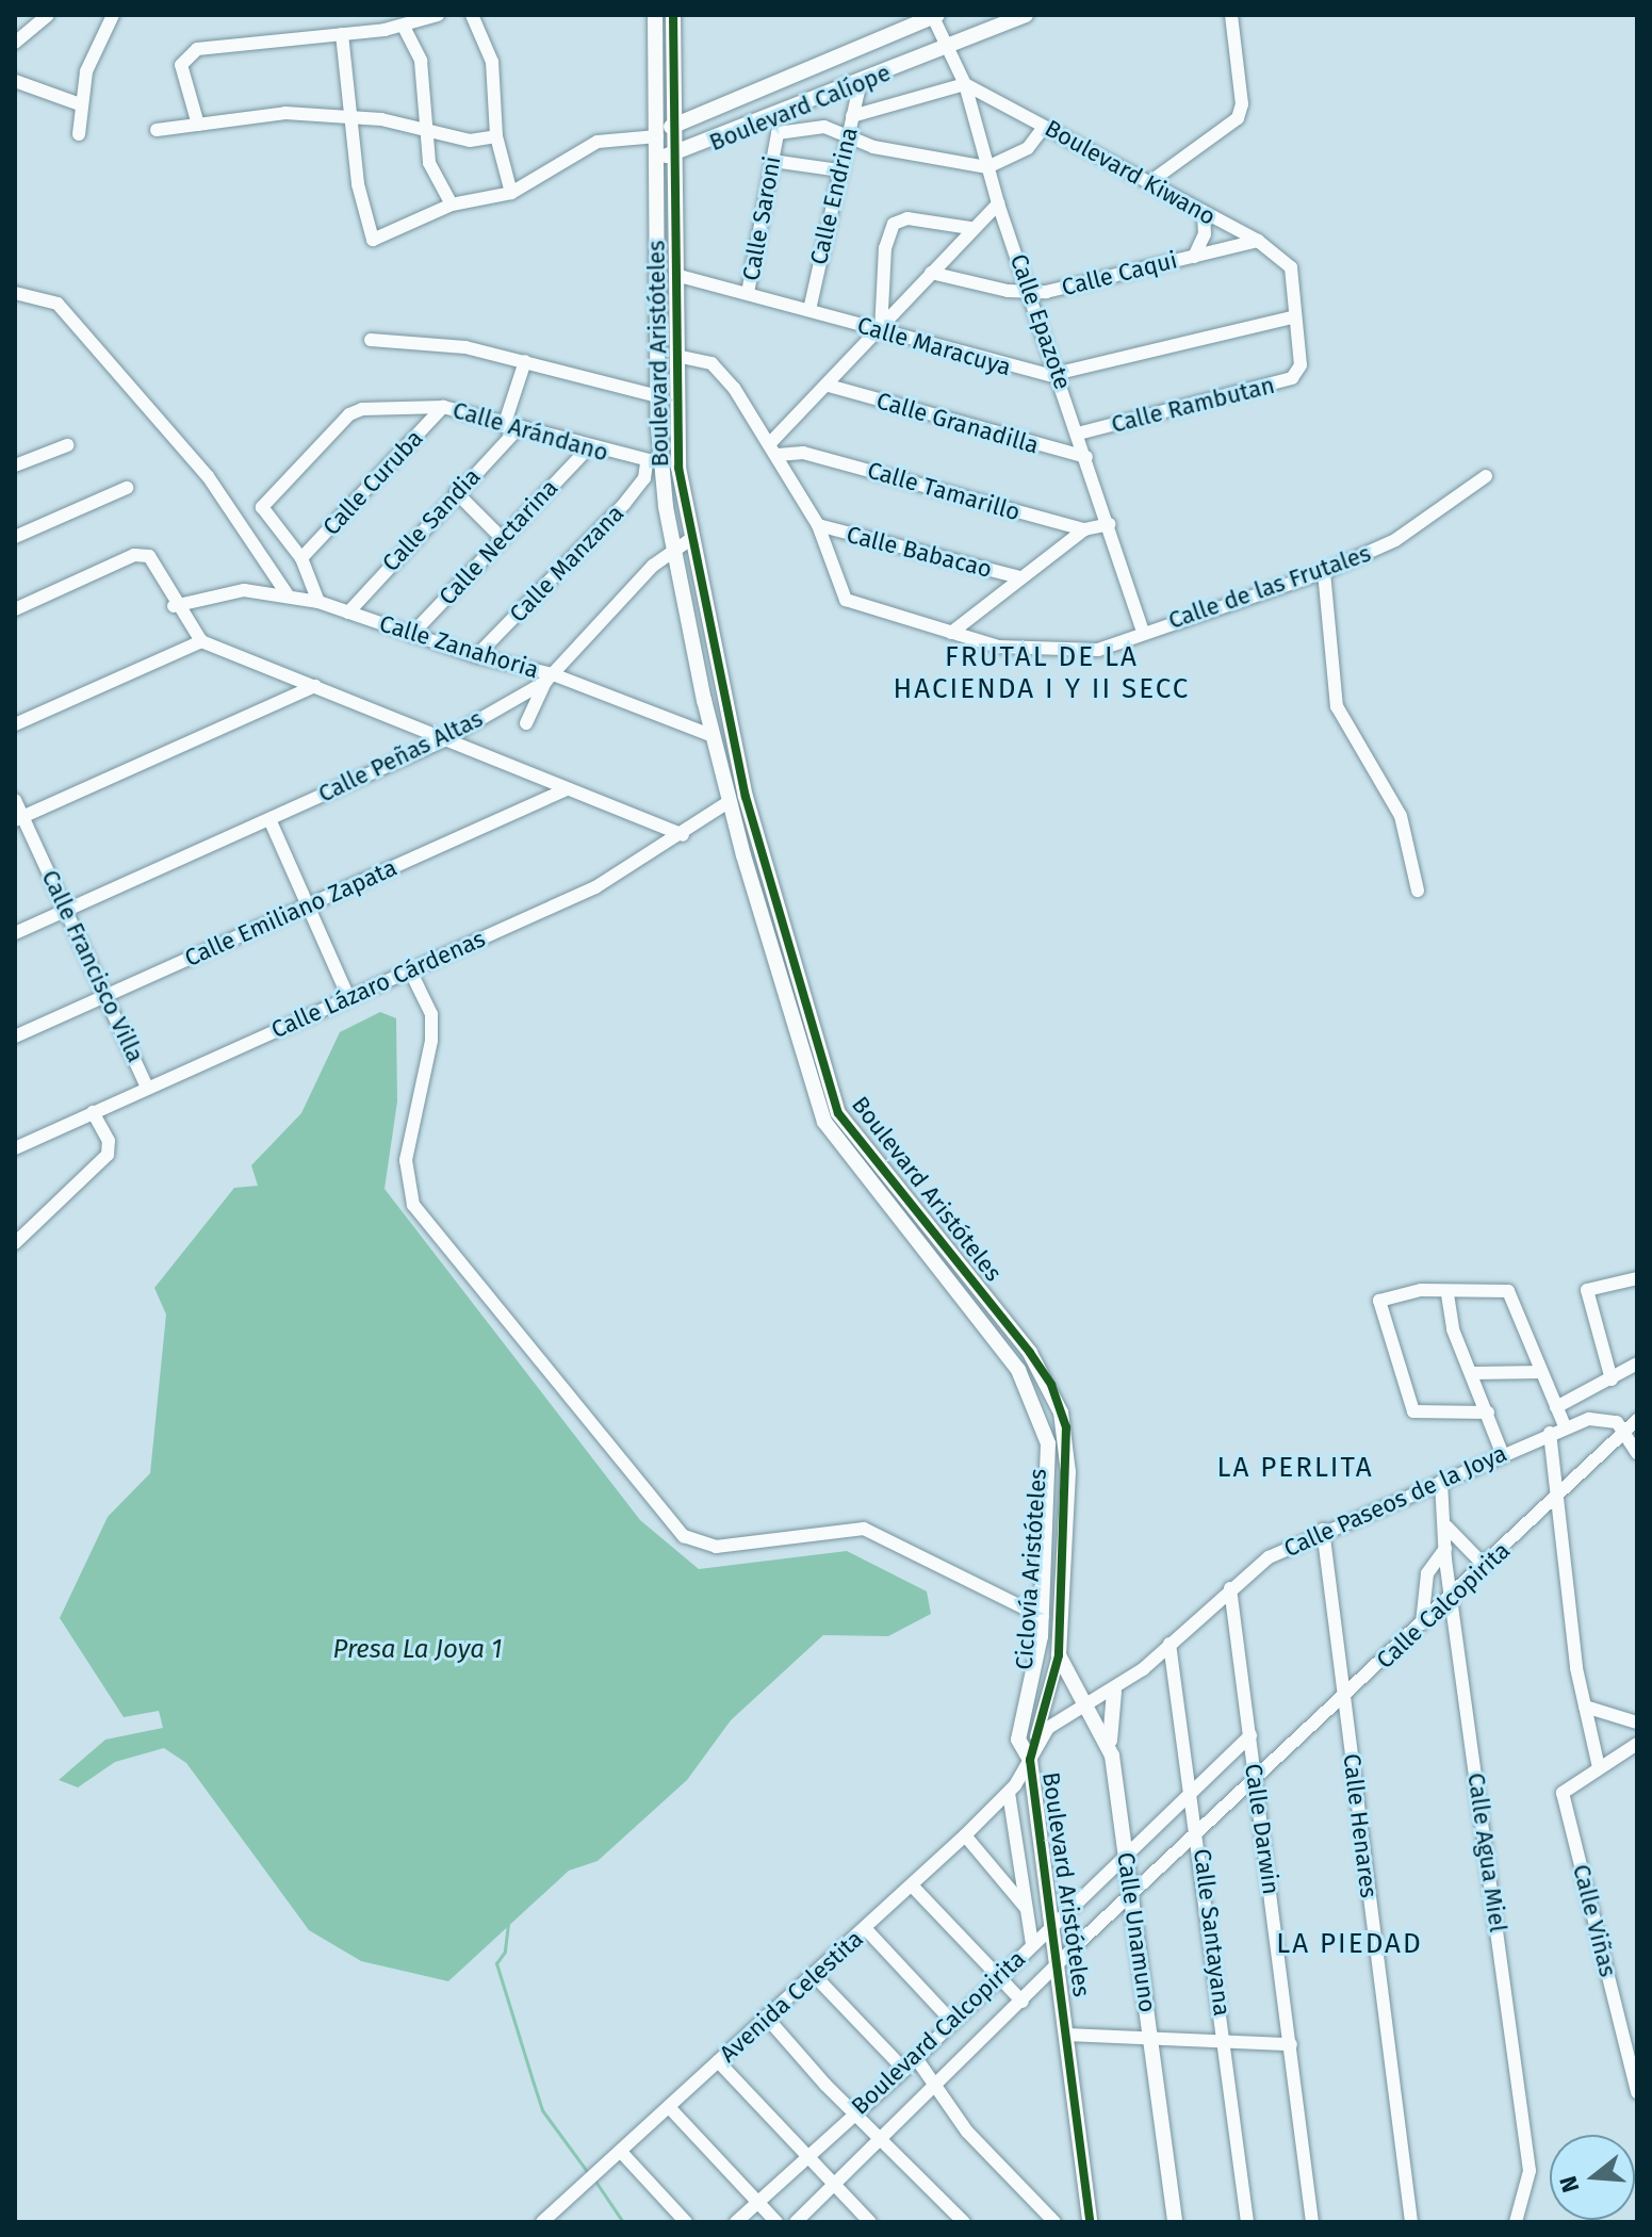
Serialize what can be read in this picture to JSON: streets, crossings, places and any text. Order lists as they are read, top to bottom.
{
  "streets": {
    "street": [
      "Boulevard Calíope",
      "Boulevard Kiwano",
      "Calle Endrina",
      "Calle Saroni",
      "Calle Caqui",
      "Calle Epazote",
      "Calle Maracuya",
      "Boulevard Aristóteles",
      "Calle Rambutan",
      "Calle Granadilla",
      "Calle Arándano",
      "Calle Curuba",
      "Calle Tamarillo",
      "Calle Sandia",
      "Calle Nectarina",
      "Calle Babacao",
      "Calle Manzana",
      "Calle de las Frutales",
      "Calle Zanahoria",
      "Calle Peñas Altas",
      "Calle Emiliano Zapata",
      "Calle Francisco Villa",
      "Calle Lázaro Cárdenas",
      "Calle Paseos de la Joya",
      "Calle Calcopirita",
      "Calle Henares",
      "Calle Darwin",
      "Calle Agua Miel",
      "Calle Viñas",
      "Calle Unamuno",
      "Calle Santayana",
      "Avenida Celestita",
      "Boulevard Calcopirita"
    ],
    "cycle path": ["Ciclovía Aristóteles"]
  },
  "crossings": [
    ["Boulevard Calíope", "Calle Endrina"],
    ["Boulevard Calíope", "Calle Saroni"],
    ["Boulevard Calíope", "Calle Epazote"],
    ["Boulevard Calíope", "Boulevard Aristóteles"],
    ["Boulevard Kiwano", "Calle Caqui"],
    ["Boulevard Kiwano", "Calle Epazote"],
    ["Boulevard Kiwano", "Calle Maracuya"],
    ["Boulevard Kiwano", "Calle Rambutan"],
    ["Calle Endrina", "Calle Maracuya"],
    ["Calle Saroni", "Calle Maracuya"],
    ["Calle Caqui", "Calle Epazote"],
    ["Calle Epazote", "Calle Maracuya"],
    ["Calle Epazote", "Calle Rambutan"],
    ["Calle Epazote", "Calle Granadilla"],
    ["Calle Epazote", "Calle Tamarillo"],
    ["Calle Epazote", "Calle de las Frutales"],
    ["Calle Maracuya", "Boulevard Aristóteles"],
    ["Calle Maracuya", "Calle Rambutan"],
    ["Boulevard Aristóteles", "Calle Arándano"],
    ["Boulevard Aristóteles", "Calle Manzana"],
    ["Boulevard Aristóteles", "Calle de las Frutales"],
    ["Boulevard Aristóteles", "Calle Zanahoria"],
    ["Boulevard Aristóteles", "Calle Peñas Altas"],
    ["Boulevard Aristóteles", "Calle Lázaro Cárdenas"],
    ["Boulevard Aristóteles", "Calle Paseos de la Joya"],
    ["Boulevard Aristóteles", "Calle Unamuno"],
    ["Boulevard Aristóteles", "Avenida Celestita"],
    ["Boulevard Aristóteles", "Boulevard Calcopirita"],
    ["Calle Arándano", "Calle Curuba"],
    ["Calle Arándano", "Calle Sandia"],
    ["Calle Arándano", "Calle Nectarina"],
    ["Calle Arándano", "Calle Manzana"],
    ["Calle Tamarillo", "Calle de las Frutales"],
    ["Calle Sandia", "Calle Zanahoria"],
    ["Calle Nectarina", "Calle Zanahoria"],
    ["Calle Babacao", "Calle de las Frutales"],
    ["Calle Manzana", "Calle Zanahoria"],
    ["Calle Zanahoria", "Calle Peñas Altas"],
    ["Calle Peñas Altas", "Calle Francisco Villa"],
    ["Calle Emiliano Zapata", "Calle Francisco Villa"],
    ["Calle Francisco Villa", "Calle Lázaro Cárdenas"],
    ["Calle Paseos de la Joya", "Calle Calcopirita"],
    ["Calle Paseos de la Joya", "Calle Henares"],
    ["Calle Paseos de la Joya", "Calle Darwin"],
    ["Calle Paseos de la Joya", "Calle Agua Miel"],
    ["Calle Paseos de la Joya", "Calle Unamuno"],
    ["Calle Paseos de la Joya", "Calle Santayana"],
    ["Calle Paseos de la Joya", "Avenida Celestita"],
    ["Calle Calcopirita", "Calle Henares"],
    ["Calle Calcopirita", "Calle Darwin"],
    ["Calle Calcopirita", "Calle Agua Miel"],
    ["Calle Calcopirita", "Boulevard Calcopirita"],
    ["Calle Darwin", "Boulevard Calcopirita"],
    ["Calle Unamuno", "Boulevard Calcopirita"],
    ["Calle Santayana", "Boulevard Calcopirita"]
  ],
  "districts": ["FRUTAL DE LA HACIENDA I Y II SECC", "LA PERLITA", "LA PIEDAD"],
  "water": ["Presa La Joya 1"],
  "north": "left"
}
